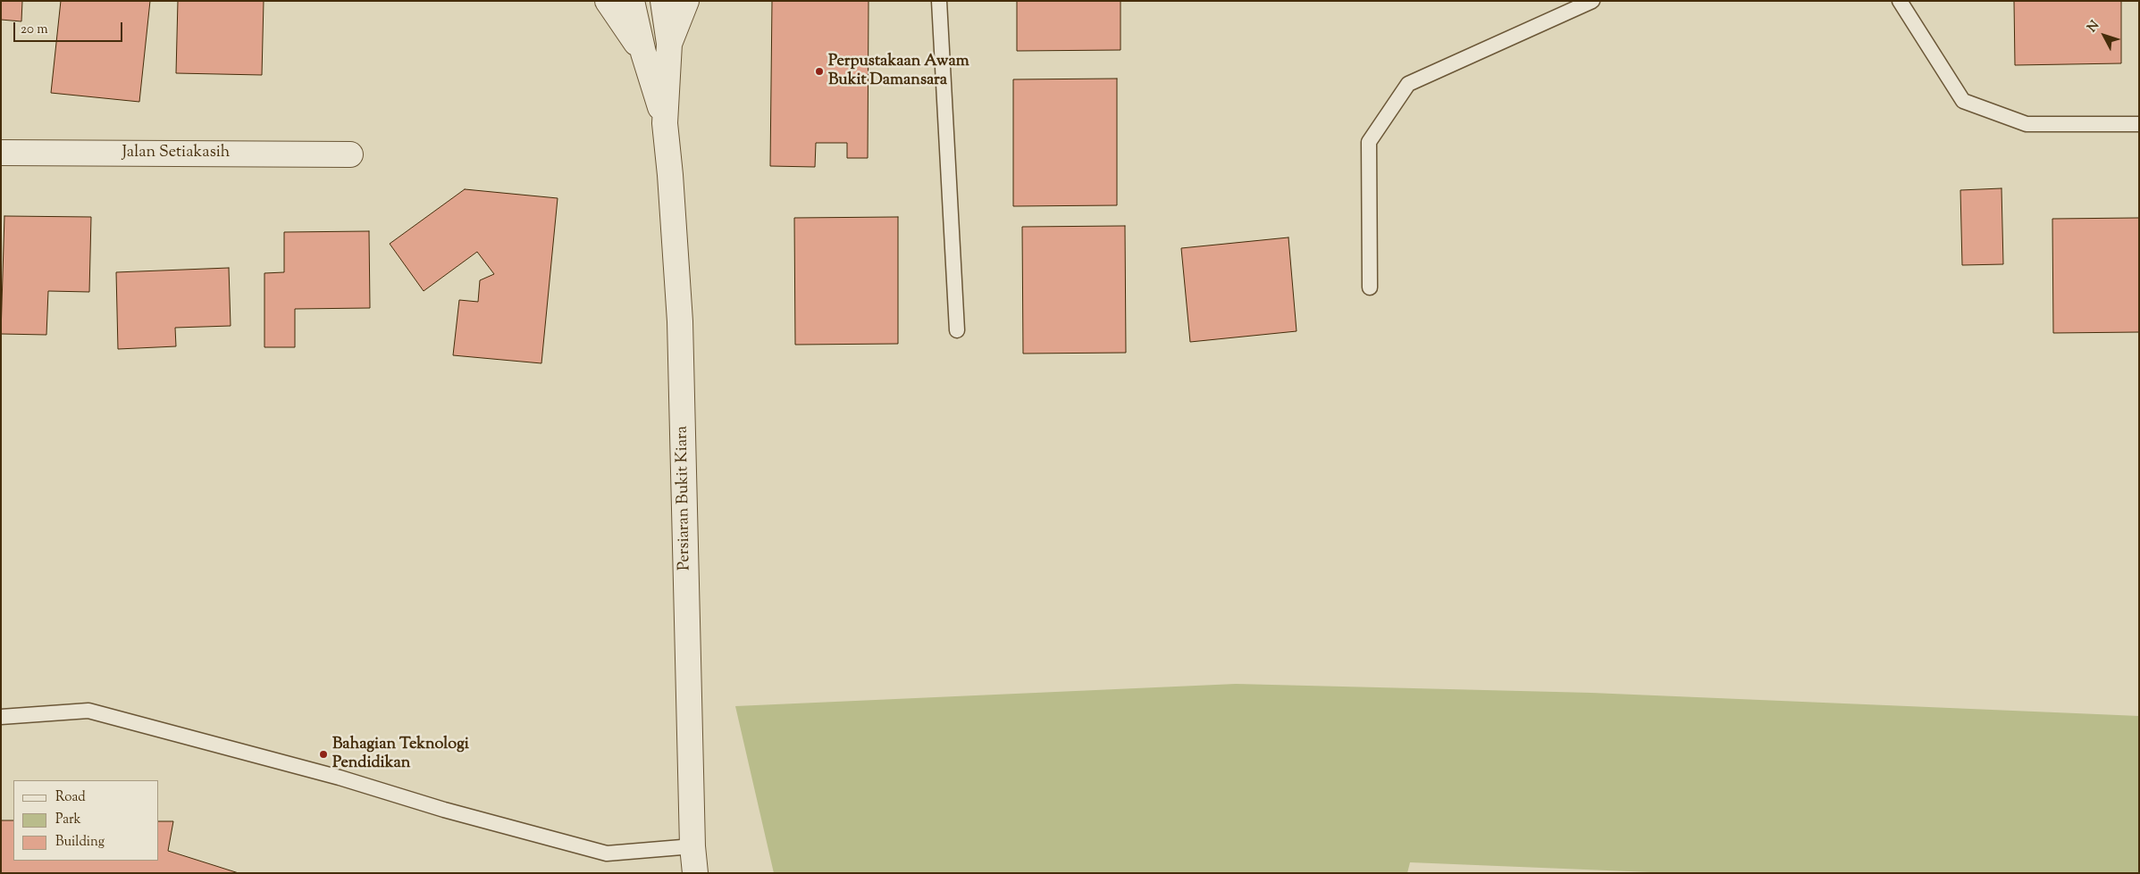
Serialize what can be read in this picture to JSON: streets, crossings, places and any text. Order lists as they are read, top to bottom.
{
  "streets": {
    "street": ["Jalan Setiakasih", "Persiaran Bukit Kiara"]
  },
  "places": ["Perpustakaan Awam Bukit Damansara", "Bahagian Teknologi Pendidikan"],
  "legend": ["Road", "Park", "Building"],
  "scale_bar": "20 m",
  "north": "top left"
}
